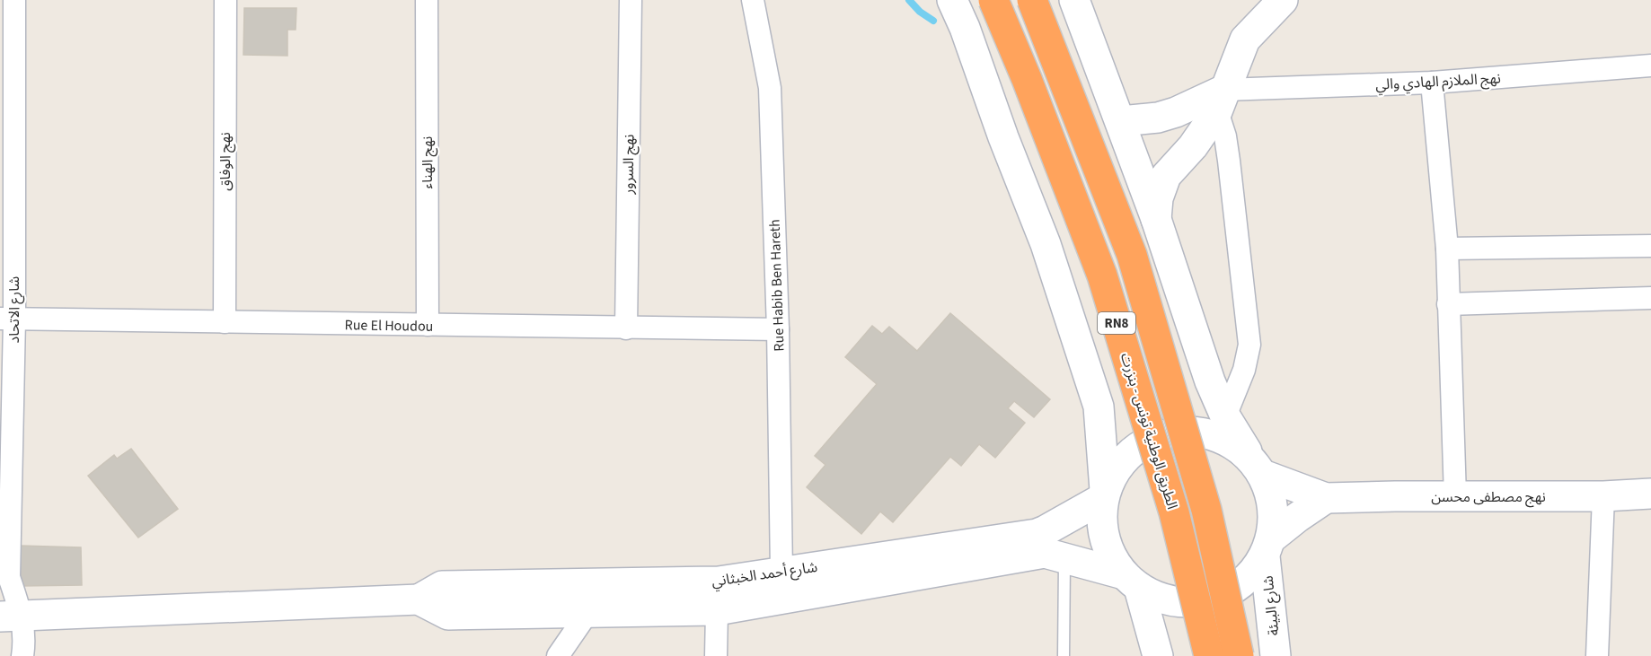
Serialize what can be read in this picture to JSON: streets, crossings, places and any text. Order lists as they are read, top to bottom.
{
  "streets": {
    "highway": ["RN8", "الطريق الوطنية تونس - بنزرت"],
    "street": [
      "نهج الملازم الهادي والي",
      "نهج الوفاق",
      "نهج الهناء",
      "نهج السرور",
      "Rue Habib Ben Hareth",
      "شارع الاتحاد",
      "Rue El Houdou",
      "نهج مصطفى محسن",
      "شارع أحمد الخبثاني",
      "شارع البيئة"
    ]
  },
  "crossings": [
    ["نهج الوفاق", "Rue El Houdou"],
    ["نهج الهناء", "Rue El Houdou"],
    ["نهج السرور", "Rue El Houdou"],
    ["Rue Habib Ben Hareth", "Rue El Houdou"],
    ["Rue Habib Ben Hareth", "شارع أحمد الخبثاني"],
    ["شارع الاتحاد", "Rue El Houdou"],
    ["شارع أحمد الخبثاني", "شارع البيئة"]
  ]
}
